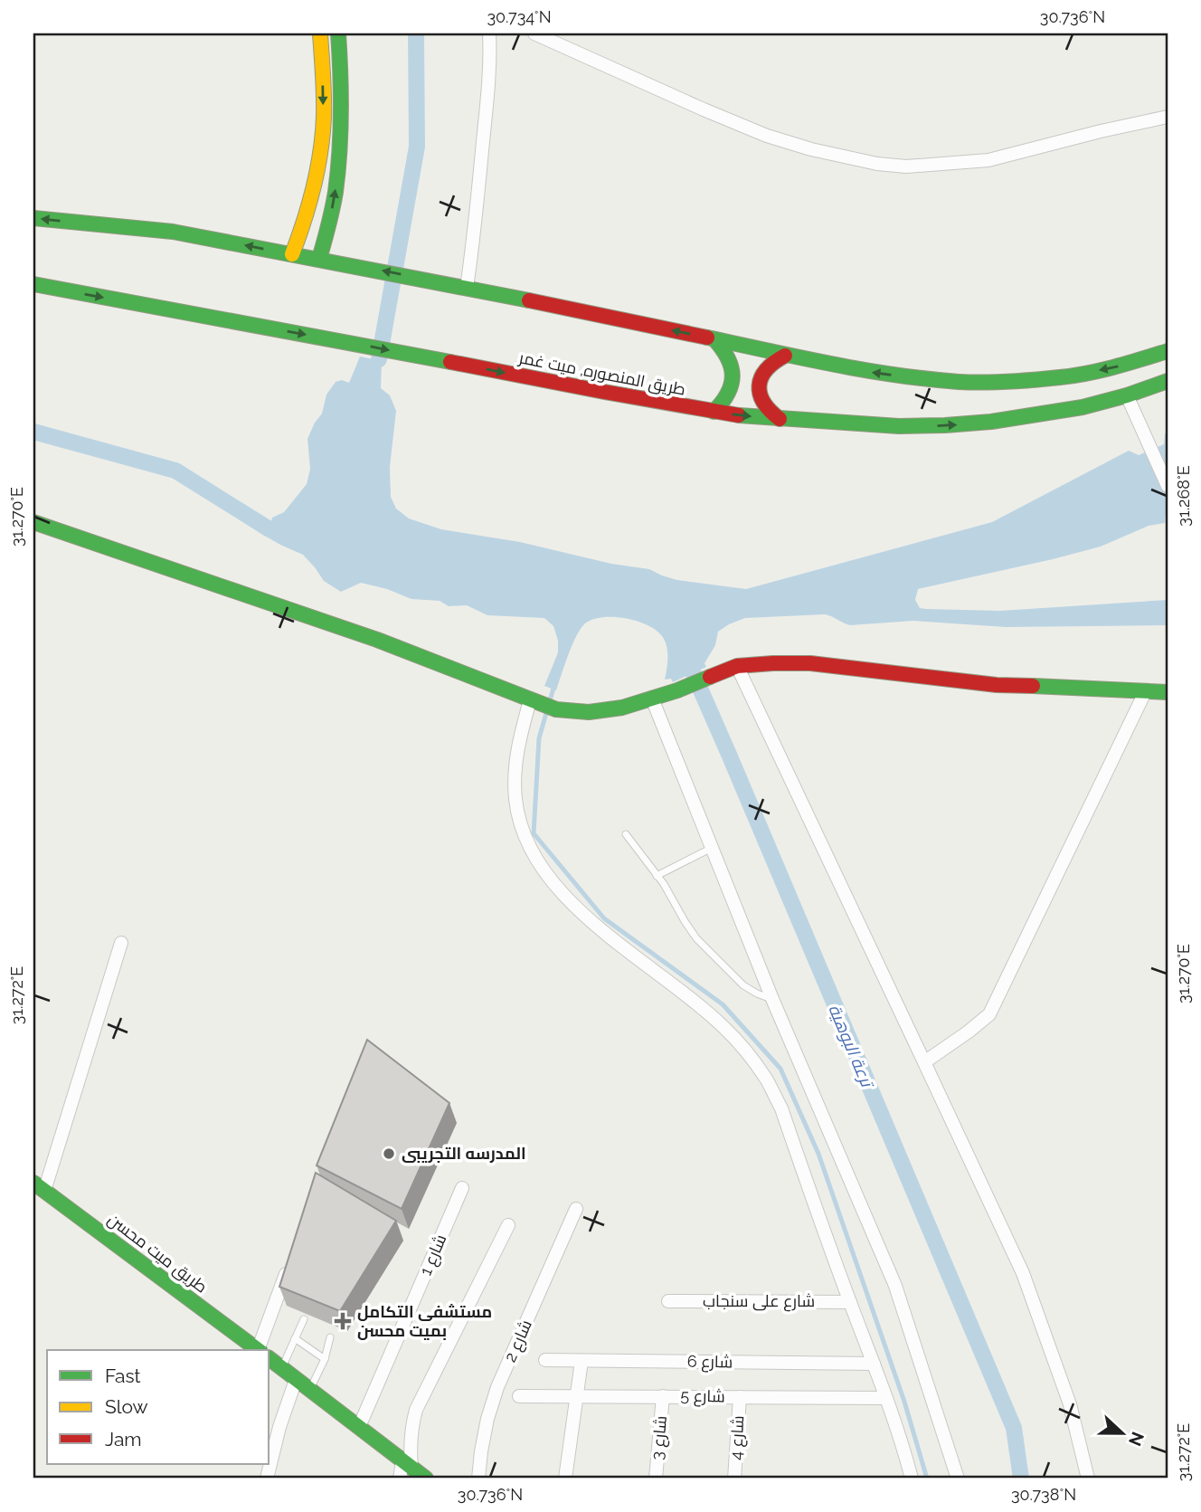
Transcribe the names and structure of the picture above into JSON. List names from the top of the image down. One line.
{"streets":{"main road":["طريق المنصوره, ميت غمر","طريق ميت محسن"],"street":["شارع 1","شارع على سنجاب","شارع 2","شارع 6","شارع 5","شارع 3","شارع 4"]},"crossings":[["طريق ميت محسن","شارع 1"],["شارع 5","شارع 3"],["شارع 5","شارع 4"]],"water":["ترعة البوهية"],"places":{"other":["المدرسه التجريبى"],"health":["مستشفى التكامل بميت محسن"]},"legend":["Fast","Slow","Jam"],"north":"right","coordinates":["30.734°N","30.736°N","31.268°E","31.270°E","31.272°E","30.738°N"]}
